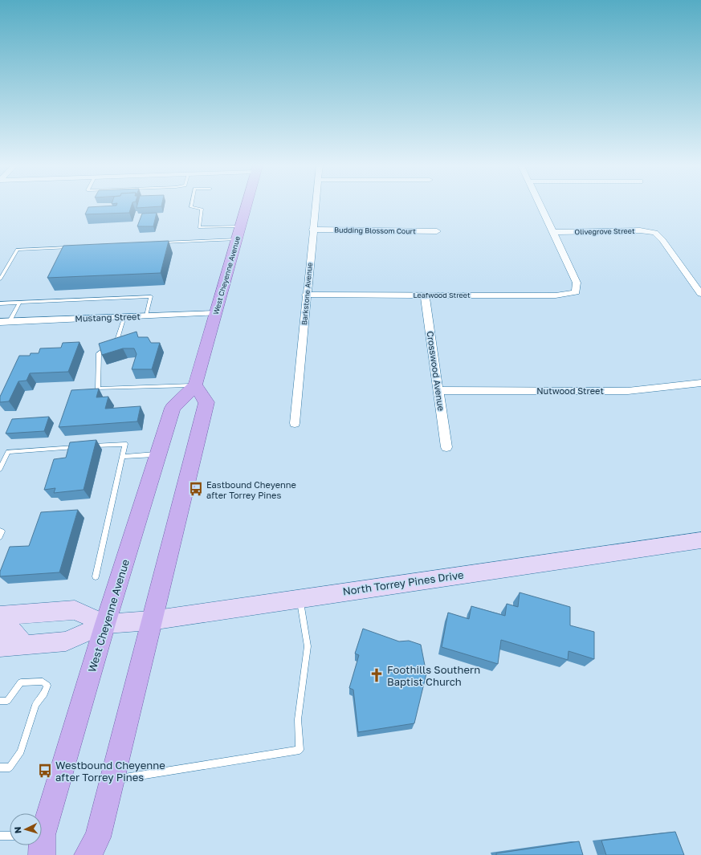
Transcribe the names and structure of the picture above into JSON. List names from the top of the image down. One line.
{"streets":{"main road":["West Cheyenne Avenue","North Torrey Pines Drive"],"street":["Budding Blossom Court","Olivegrove Street","Barkstone Avenue","Leafwood Street","Mustang Street","Crosswood Avenue","Nutwood Street"]},"crossings":[["Budding Blossom Court","Barkstone Avenue"],["Olivegrove Street","Leafwood Street"],["West Cheyenne Avenue","Mustang Street"],["West Cheyenne Avenue","North Torrey Pines Drive"],["Barkstone Avenue","Leafwood Street"],["Leafwood Street","Crosswood Avenue"],["Crosswood Avenue","Nutwood Street"]],"places":{"bus stop":["Eastbound Cheyenne after Torrey Pines","Westbound Cheyenne after Torrey Pines"],"church":["Foothills Southern Baptist Church"]},"north":"left"}
